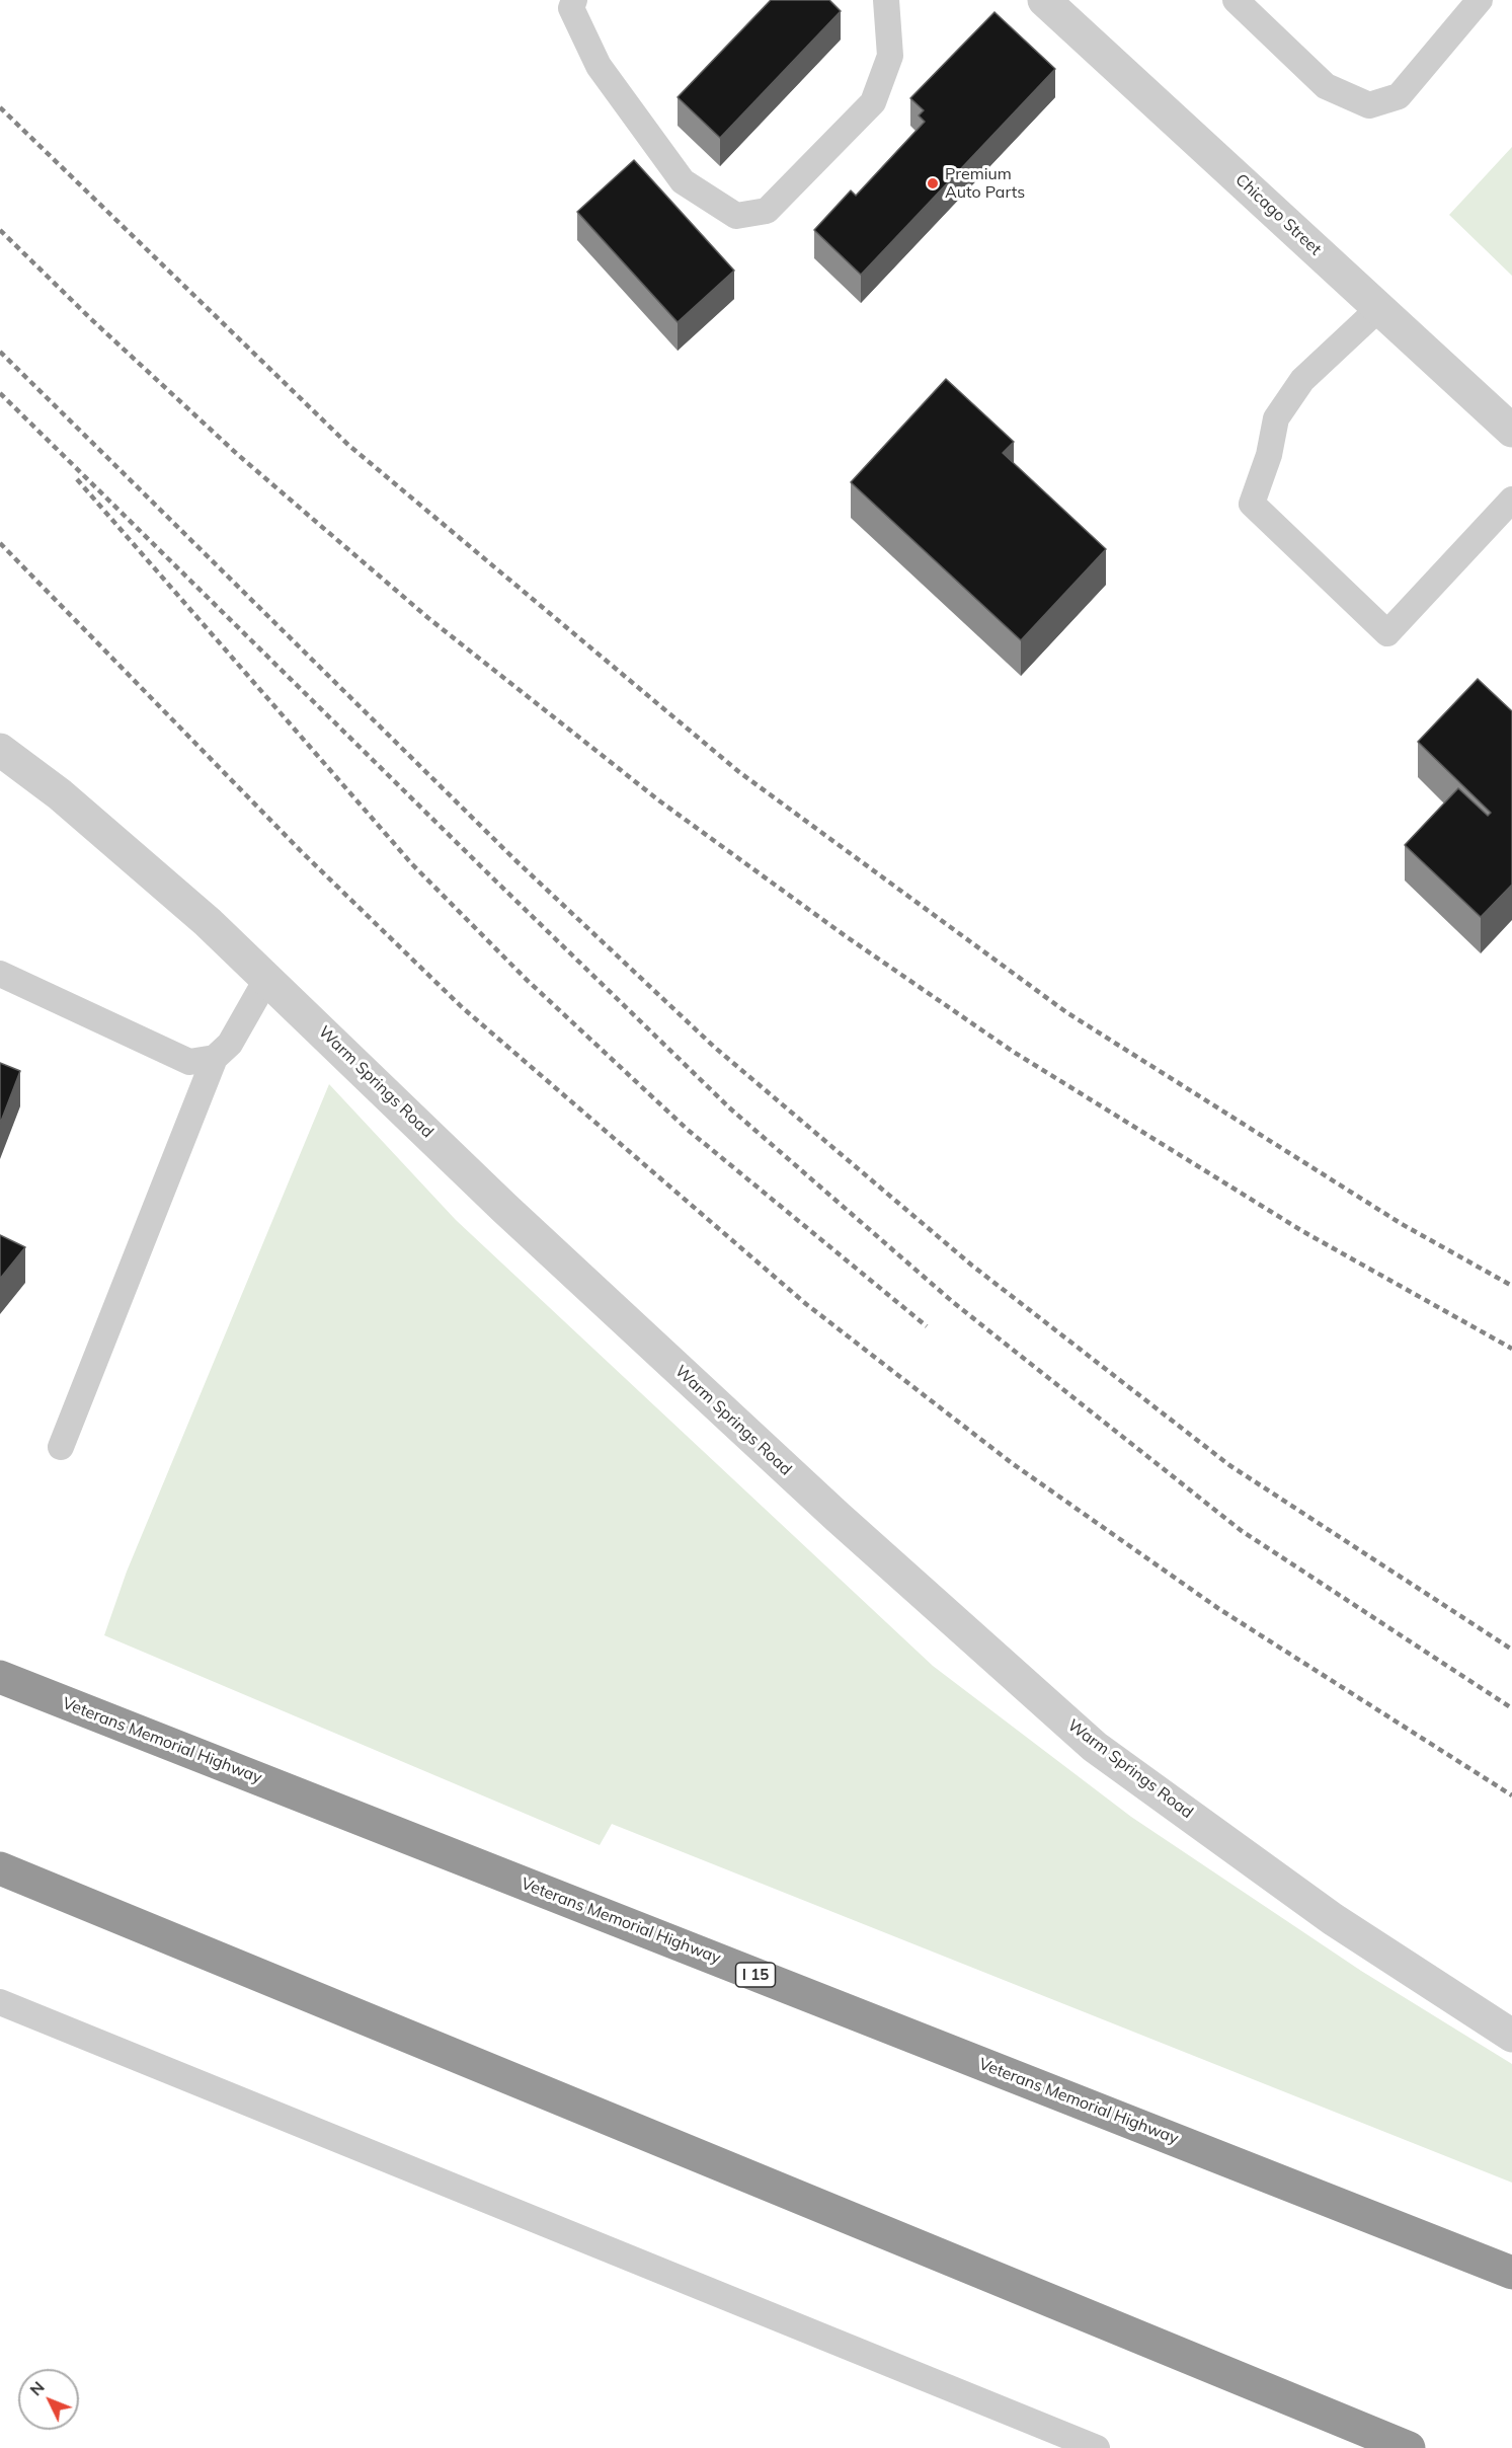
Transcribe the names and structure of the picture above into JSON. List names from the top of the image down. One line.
{"streets":{"highway":["Veterans Memorial Highway","I 15"],"street":["Chicago Street","Warm Springs Road"]},"places":["Premium Auto Parts"],"north":"top left"}
